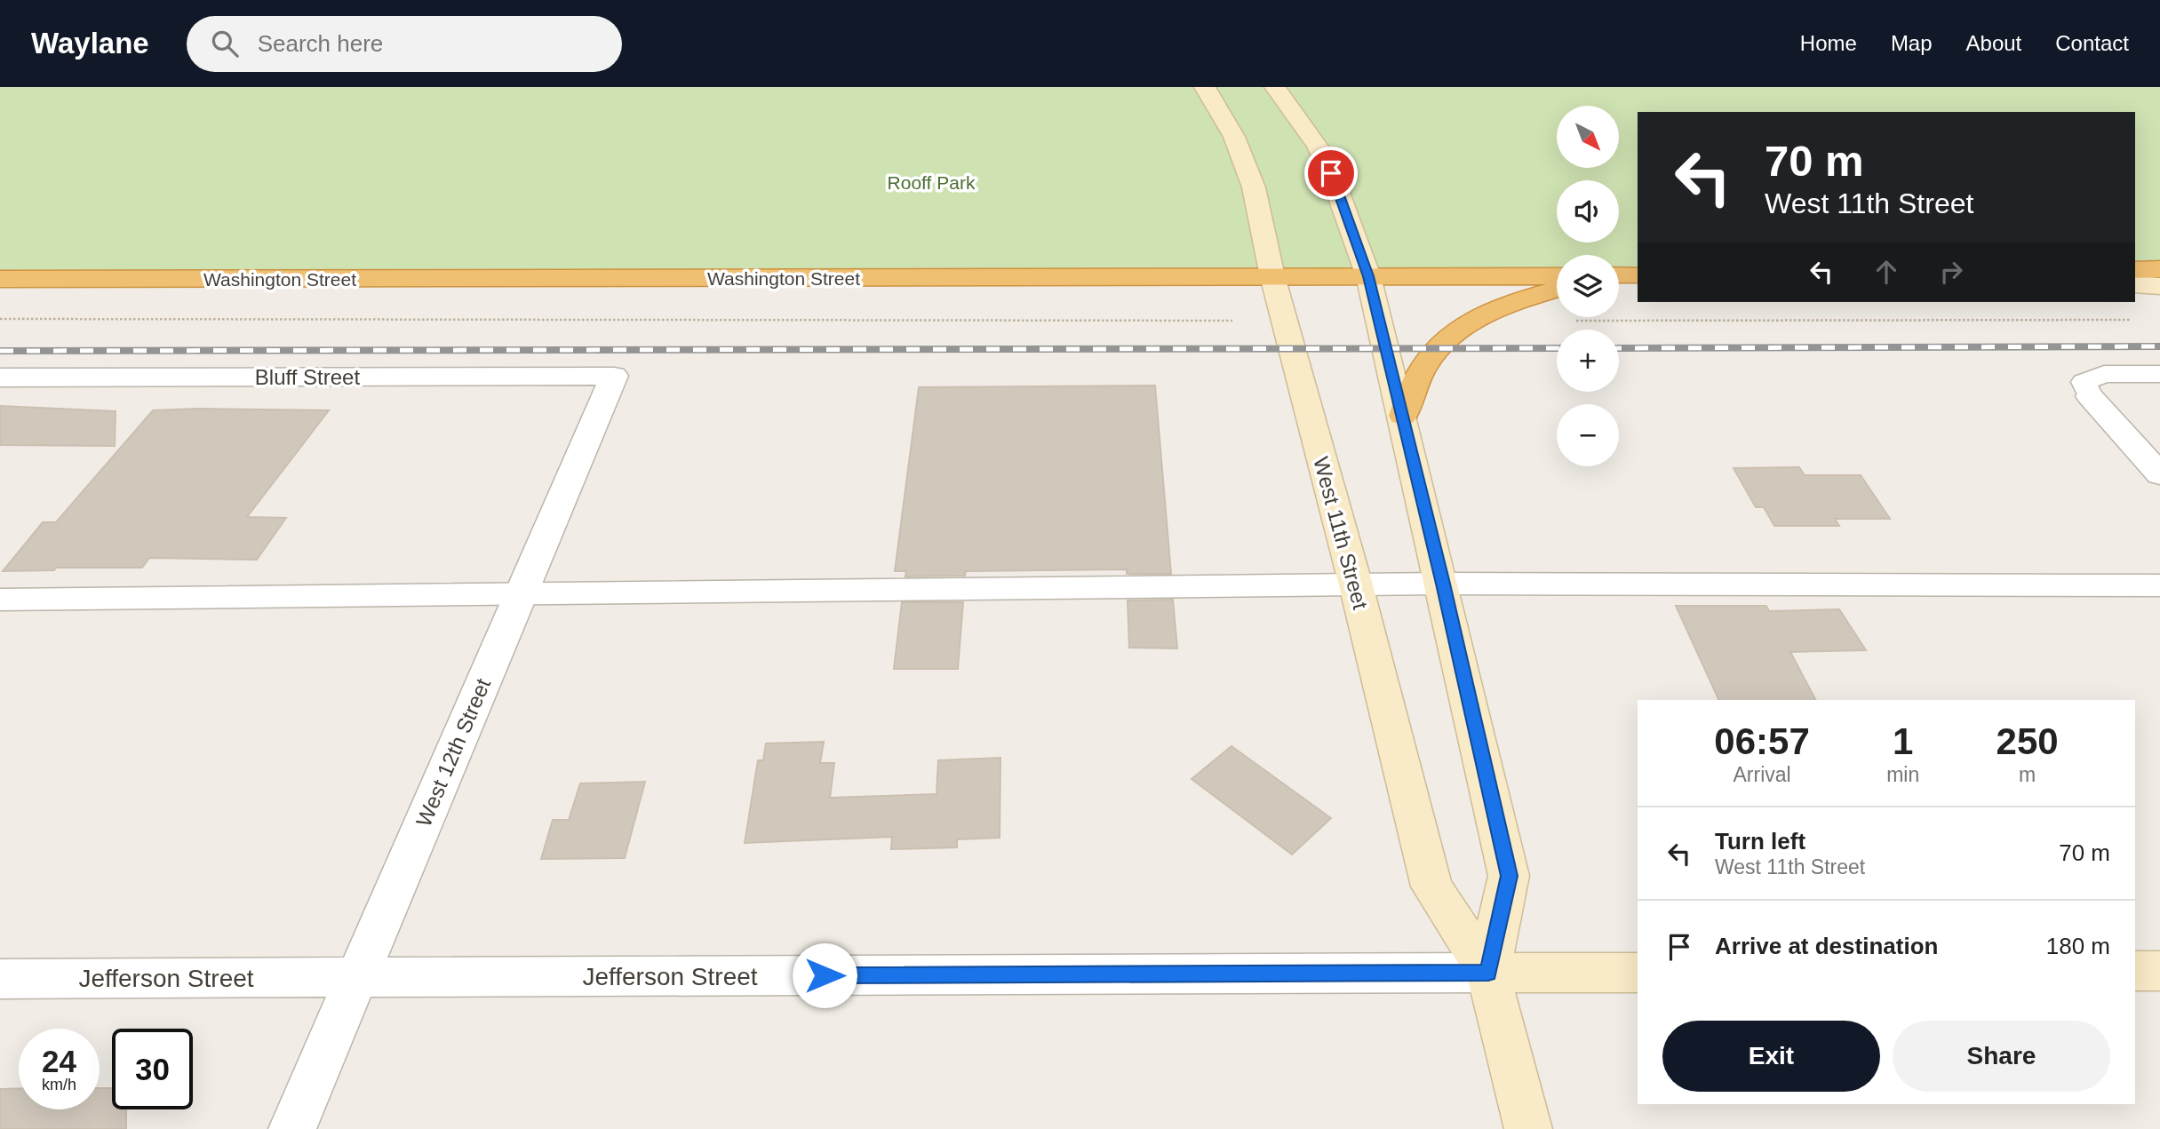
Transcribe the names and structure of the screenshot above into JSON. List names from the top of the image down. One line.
{"streets":{"highway":["Washington Street"],"main road":["West 11th Street","Jefferson Street"],"street":["Bluff Street","West 12th Street"]},"crossings":[["Washington Street","West 11th Street"],["Bluff Street","West 12th Street"],["West 11th Street","Jefferson Street"],["West 12th Street","Jefferson Street"]],"parks":["Rooff Park"],"north":"bottom right","page":{"header":"Waylane","search":"Search here","nav":["Home","Map","About","Contact"],"map_buttons":["+","−"],"turn":["70 m","West 11th Street"],"eta":["06:57","Arrival","1","min","250","m"],"list":[{"name":"Turn left","note":"West 11th Street","value":"70 m"},{"name":"Arrive at destination","value":"180 m"}],"buttons":["Exit","Share"],"speed":"24 km/h","limit":"30"}}
